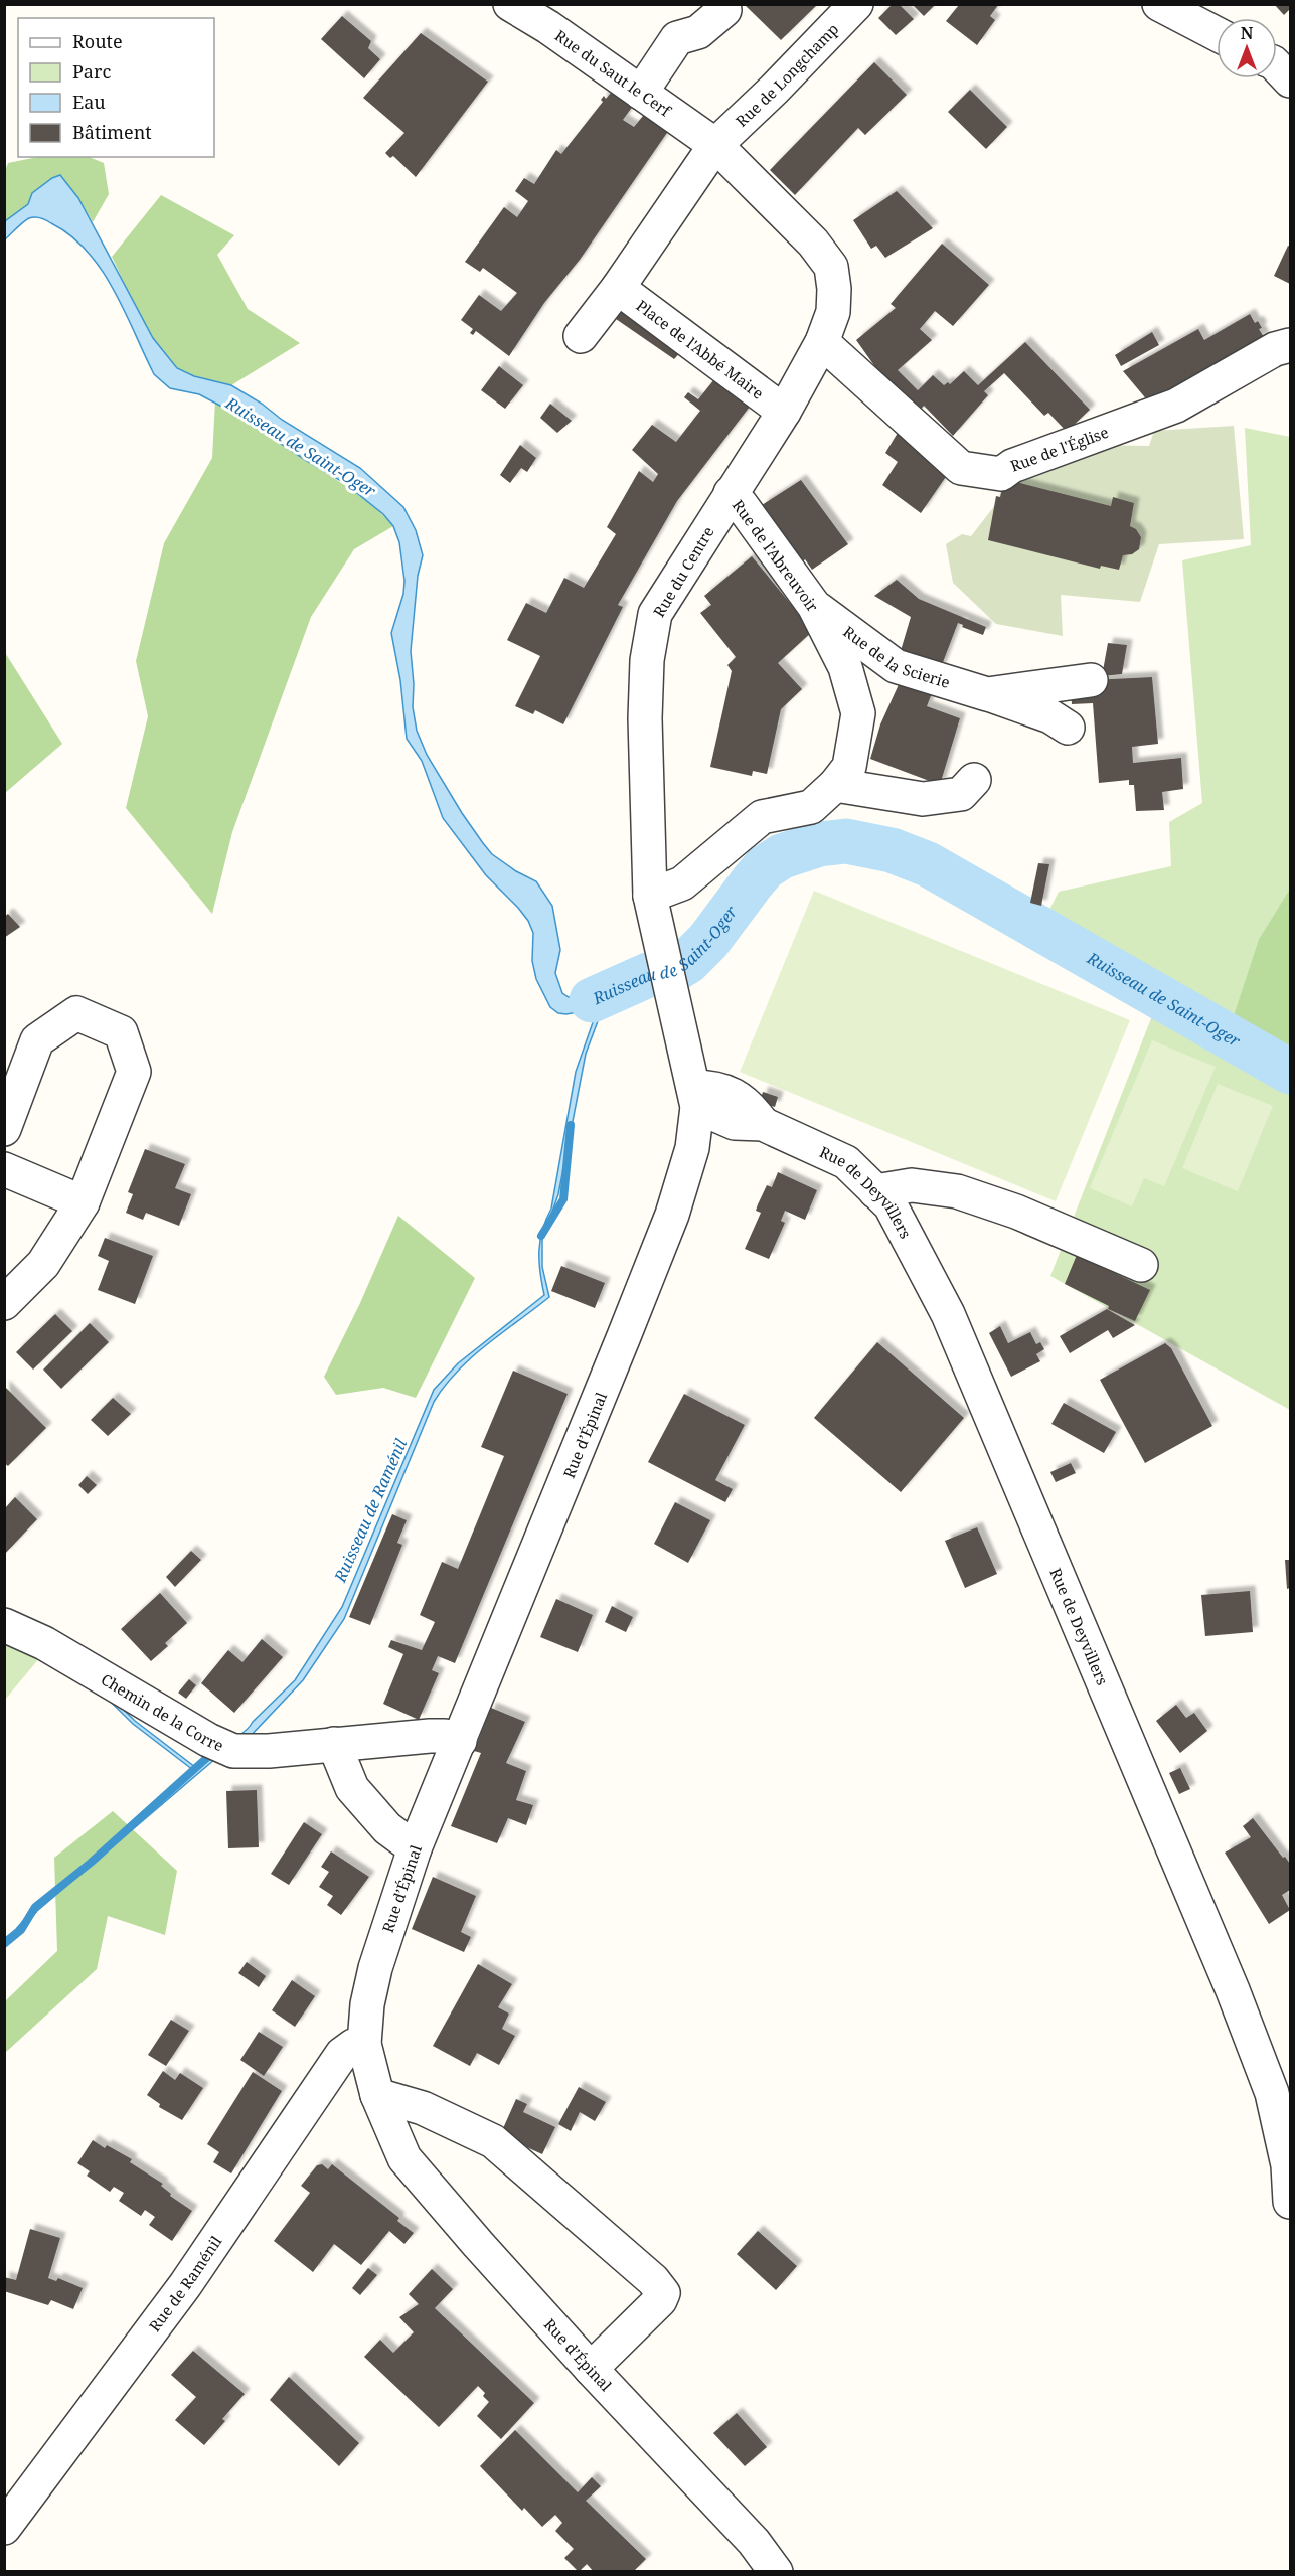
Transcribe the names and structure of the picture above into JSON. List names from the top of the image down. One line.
{"streets":{"street":["Rue du Saut le Cerf","Rue de Longchamp","Place de l'Abbé Maire","Rue de l'Église","Rue de l’Abreuvoir","Rue du Centre","Rue de la Scierie","Rue de Deyvillers","Rue d’Épinal","Chemin de la Corre","Rue de Raménil"]},"crossings":[["Rue du Saut le Cerf","Rue de Longchamp"],["Rue du Saut le Cerf","Rue du Centre"],["Rue de Longchamp","Rue du Centre"],["Place de l'Abbé Maire","Rue du Centre"],["Rue de l'Église","Rue du Centre"],["Rue de l’Abreuvoir","Rue du Centre"],["Rue de l’Abreuvoir","Rue de la Scierie"],["Rue du Centre","Rue de Deyvillers"],["Rue du Centre","Rue d’Épinal"],["Rue de Deyvillers","Rue d’Épinal"],["Rue d’Épinal","Chemin de la Corre"],["Rue d’Épinal","Rue de Raménil"]],"water":["Ruisseau de Saint-Oger","Ruisseau de Raménil"],"legend":["Route","Parc","Eau","Bâtiment"],"north":"top"}
